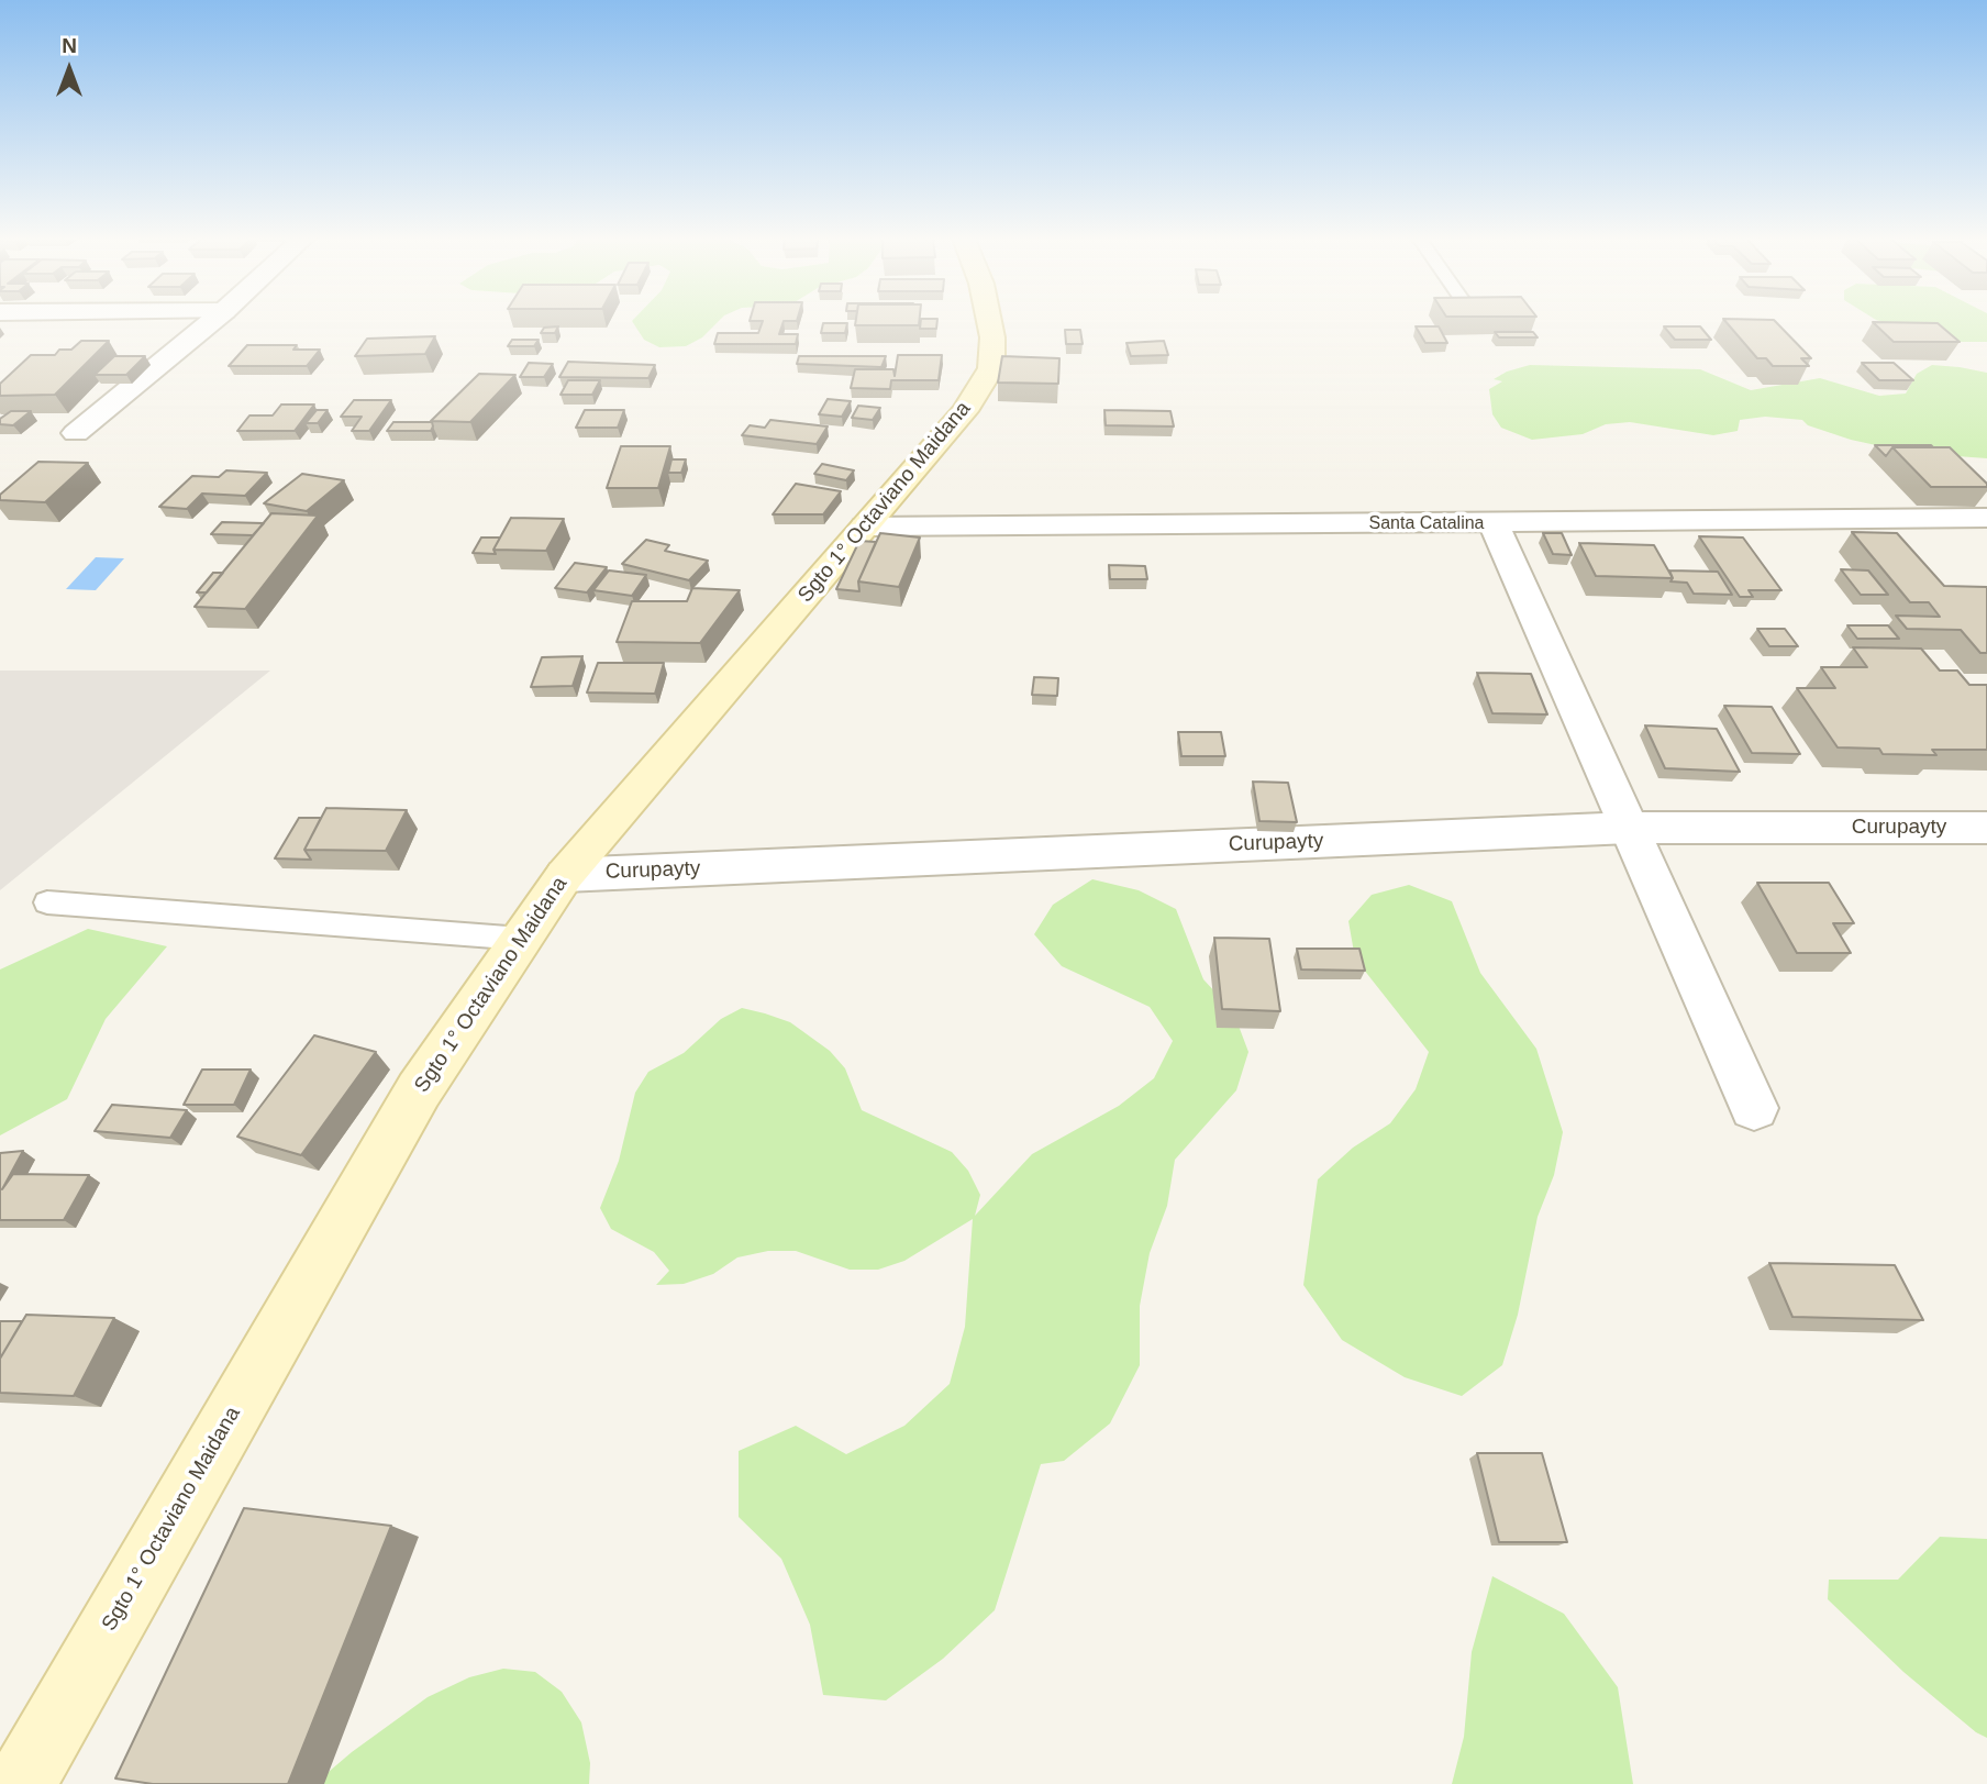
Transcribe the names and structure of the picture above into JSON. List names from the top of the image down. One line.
{"streets":{"main road":["Sgto 1° Octaviano Maidana"],"street":["Santa Catalina","Curupayty"]},"crossings":[["Sgto 1° Octaviano Maidana","Santa Catalina"],["Sgto 1° Octaviano Maidana","Curupayty"]],"north":"top"}
